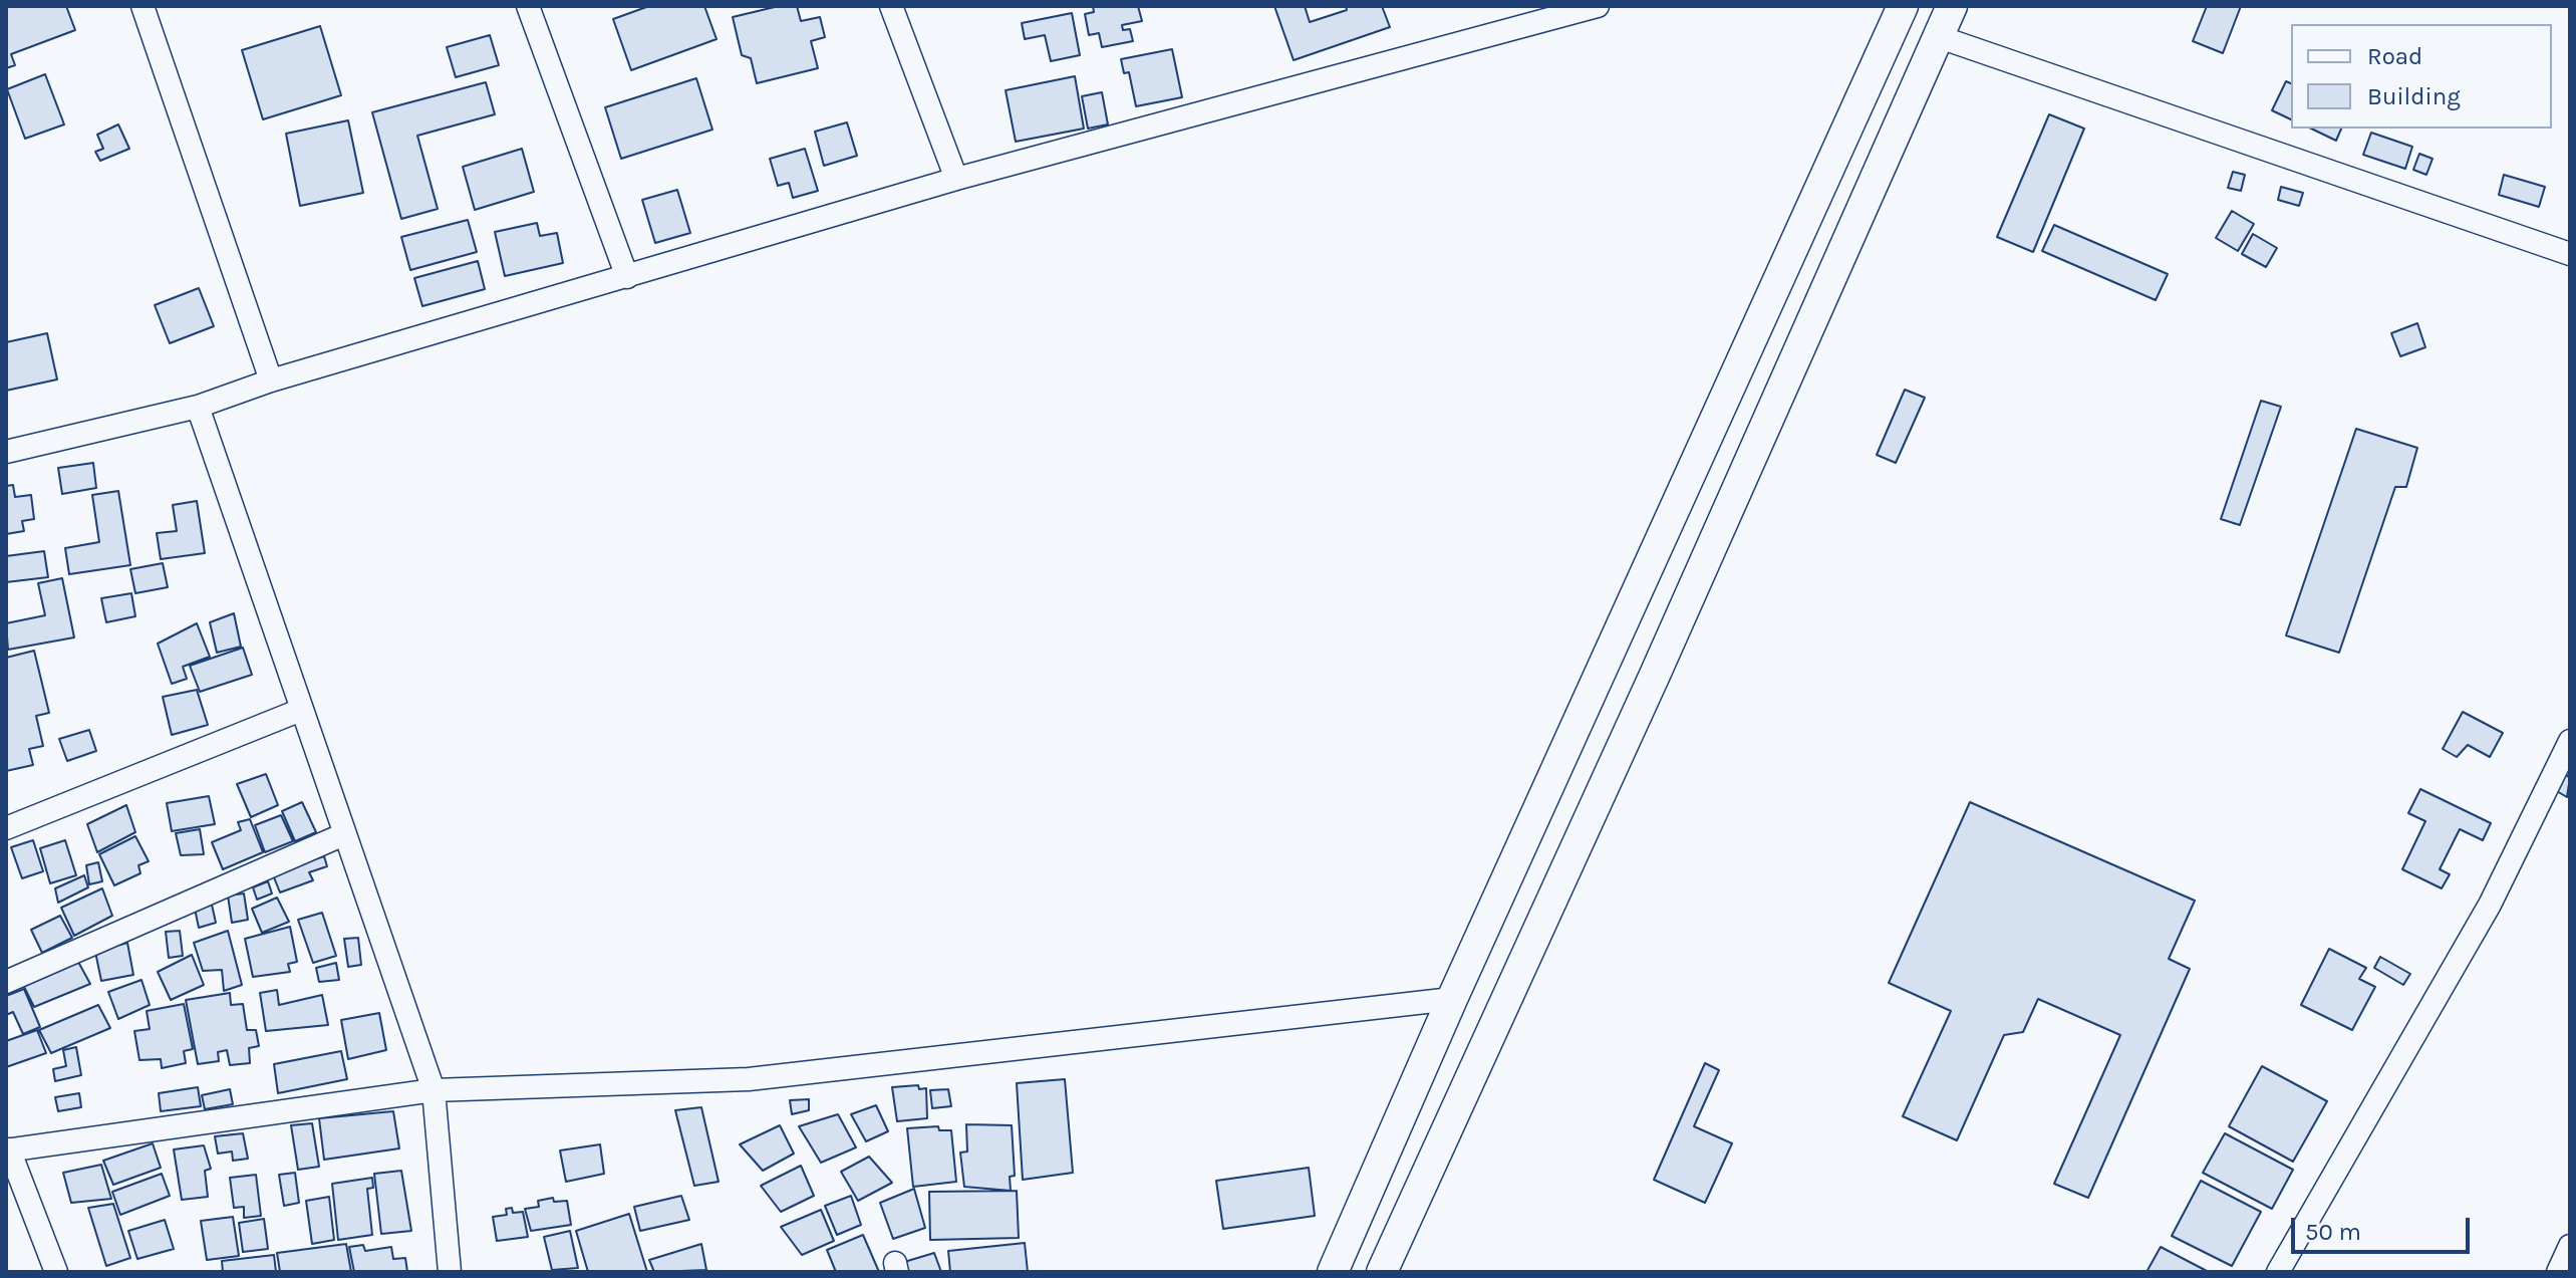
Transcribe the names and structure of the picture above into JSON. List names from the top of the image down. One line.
{"legend":["Road","Building"],"scale_bar":"50 m"}
